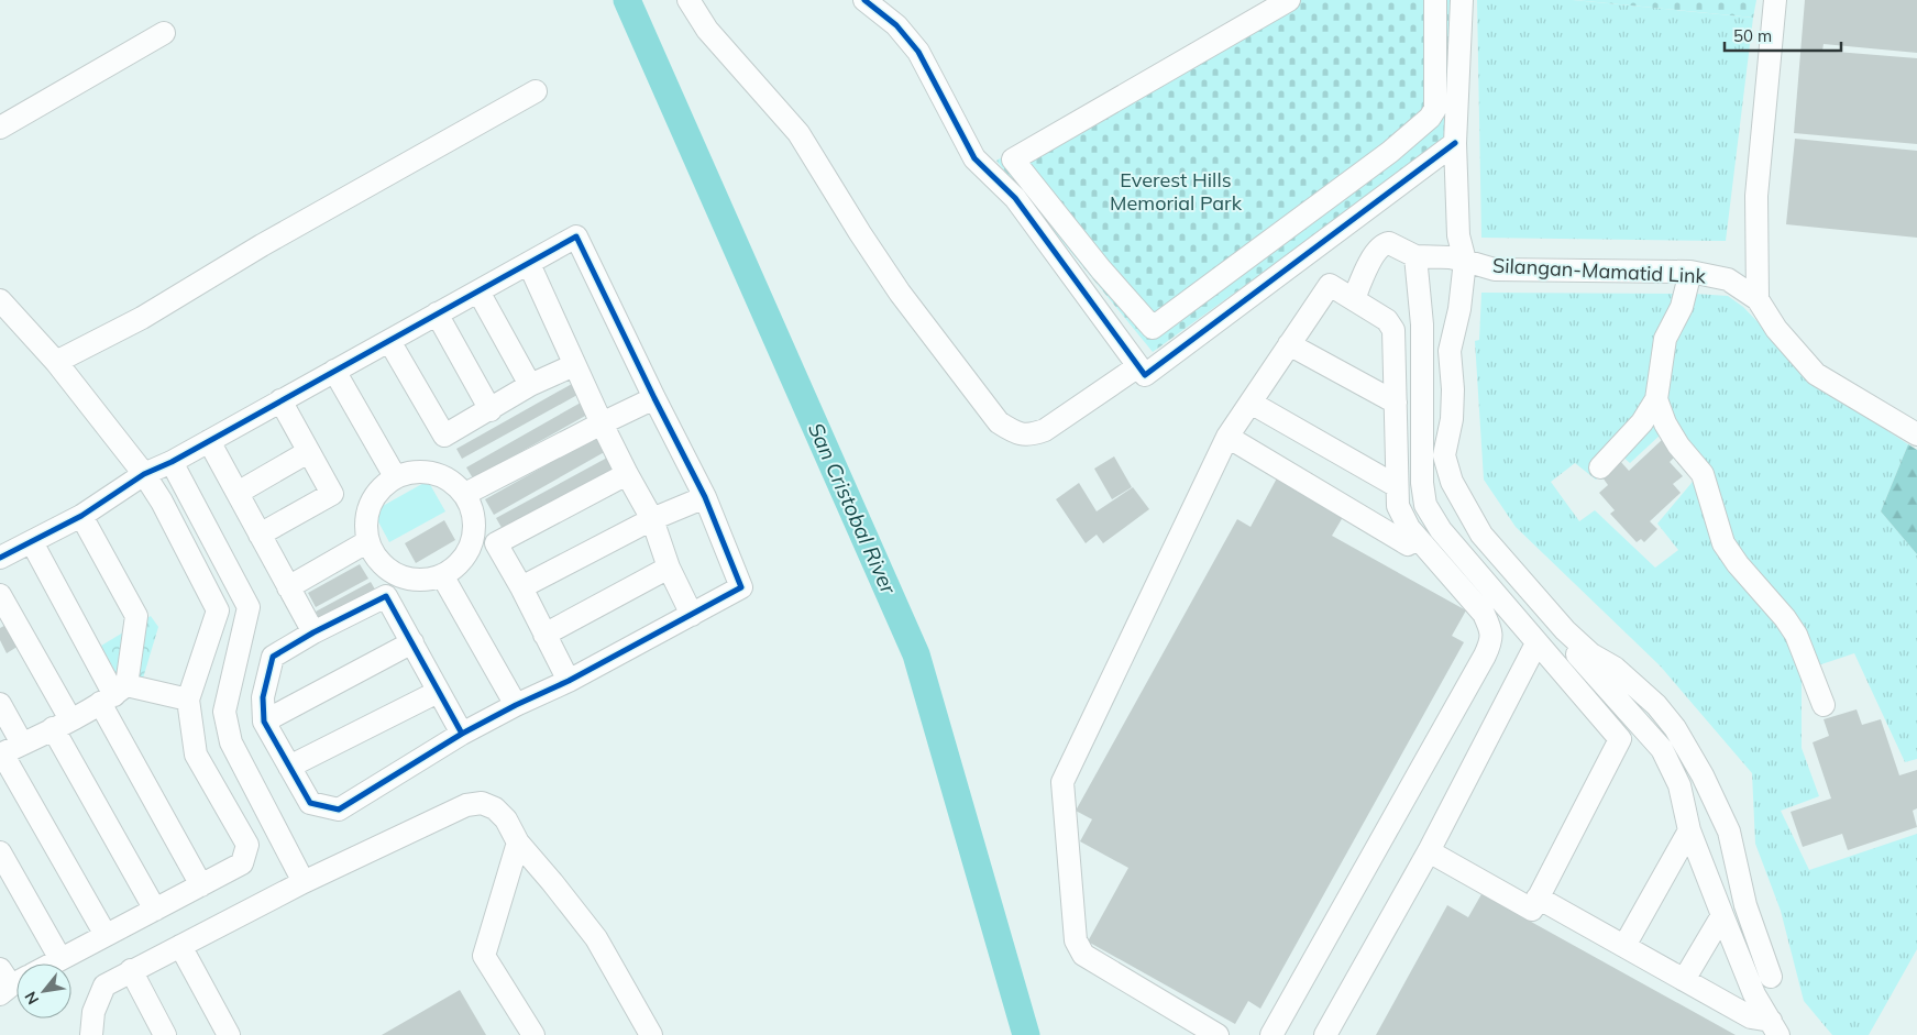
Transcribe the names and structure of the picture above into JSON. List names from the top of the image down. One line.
{"streets":{"street":["Silangan-Mamatid Link"]},"water":["San Cristobal River"],"parks":["Everest Hills Memorial Park"],"scale_bar":"50 m","north":"bottom left"}
